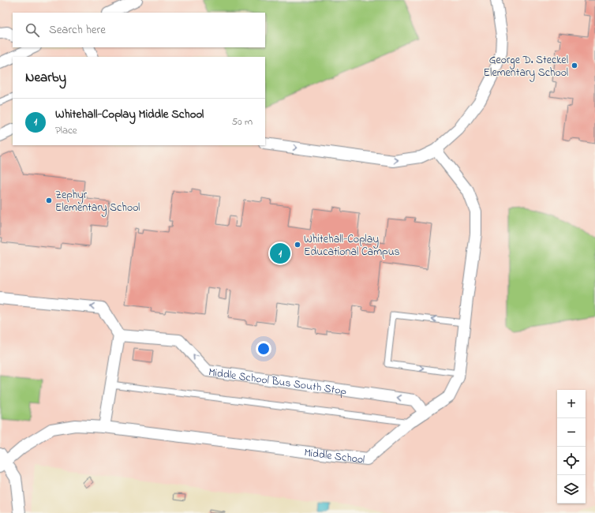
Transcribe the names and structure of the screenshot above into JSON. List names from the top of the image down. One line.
{"streets":{"street":["Middle School Bus South Stop","Middle School"]},"crossings":[["Middle School Bus South Stop","Middle School"]],"one_way":["Middle School Bus South Stop"],"places":["George D. Steckel Elementary School","Zephyr Elementary School","Whitehall-Coplay Educational Campus"],"page":{"search":"Search here","heading":"Nearby","list":[{"mark":"1","name":"Whitehall-Coplay Middle School","note":"Place","value":"50 m"}],"pins":"1","map_buttons":["+","−"]}}
